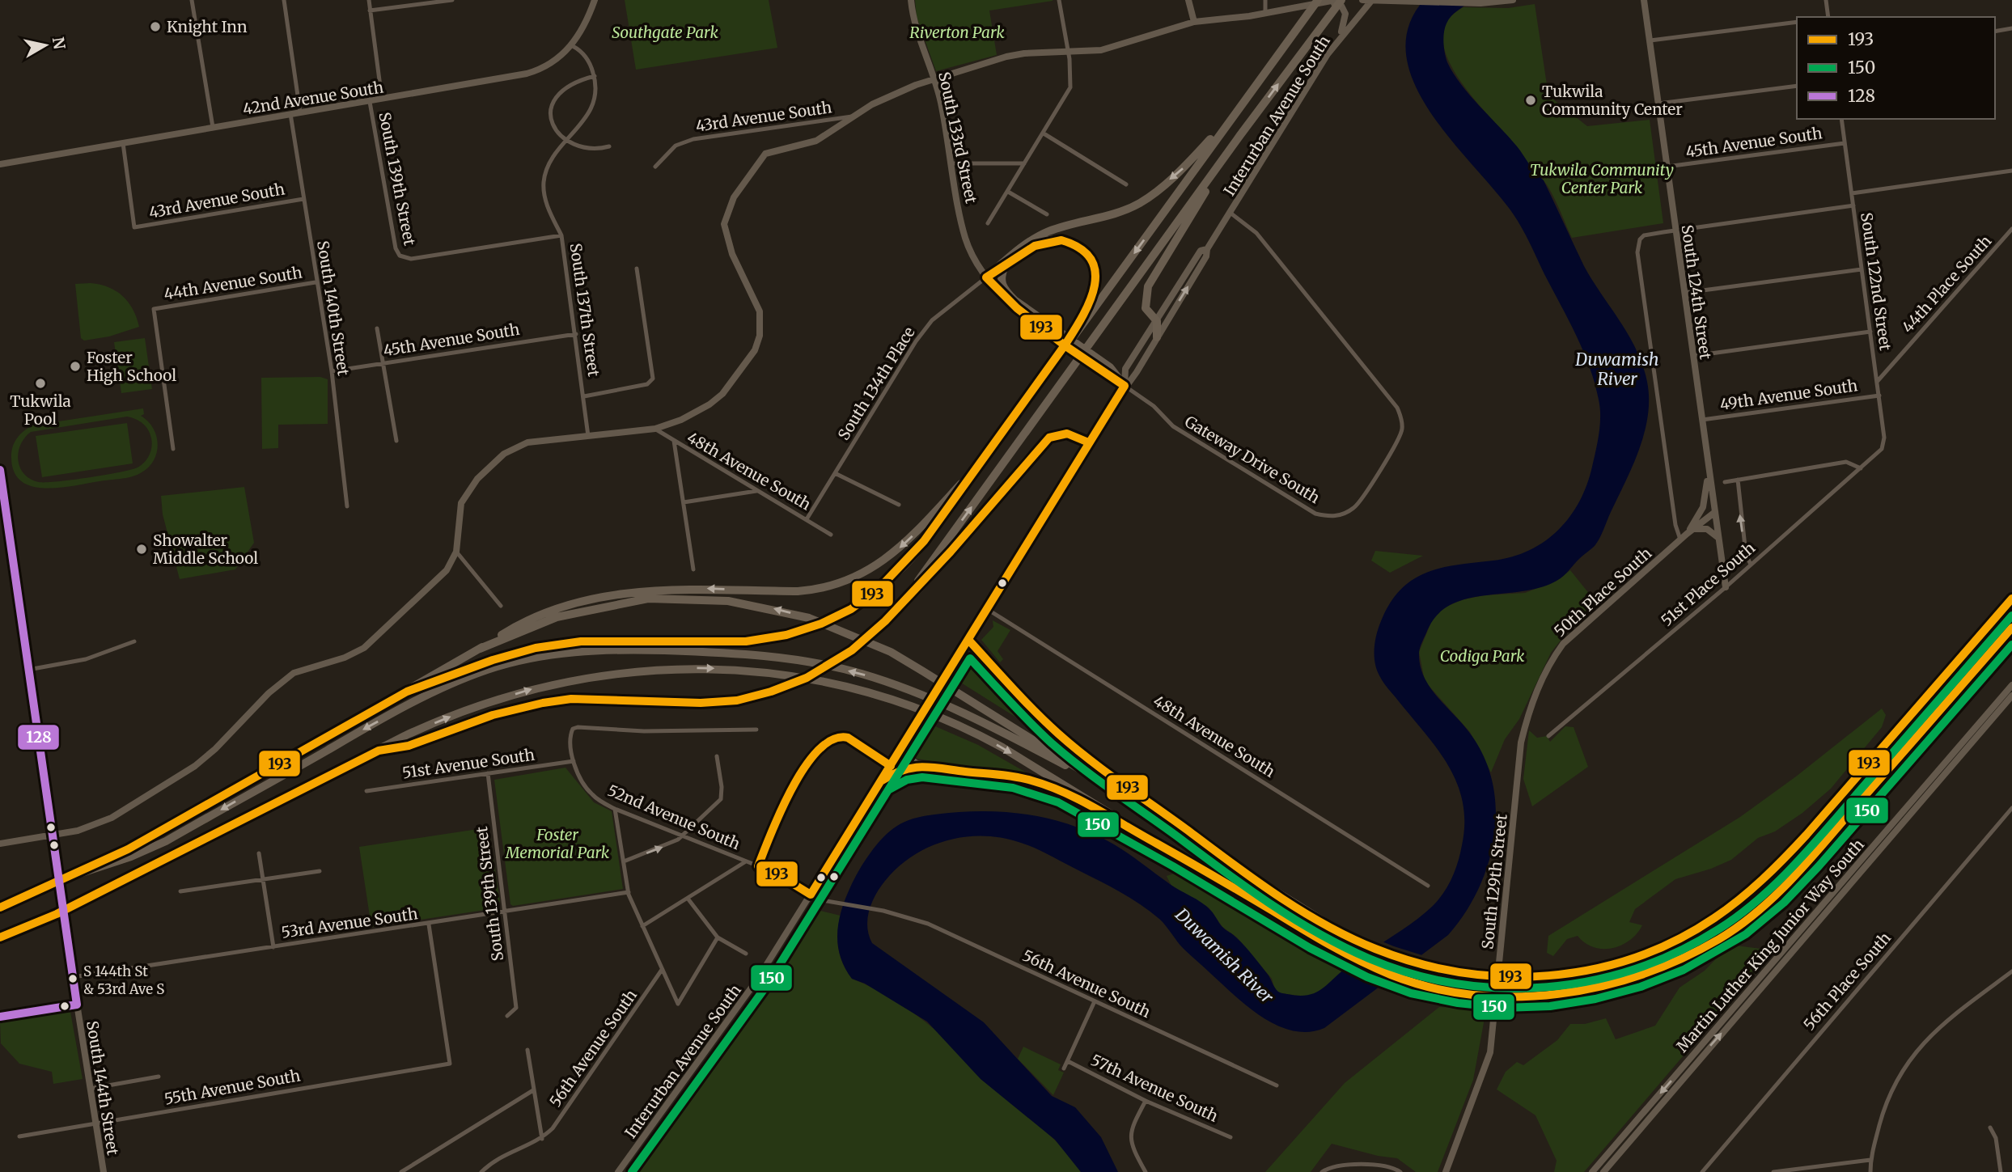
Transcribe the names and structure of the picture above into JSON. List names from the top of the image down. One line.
{"streets":{"street":["42nd Avenue South","Interurban Avenue South","43rd Avenue South","South 133rd Street","45th Avenue South","South 139th Street","South 122nd Street","44th Avenue South","44th Place South","South 124th Street","South 140th Street","South 137th Street","South 134th Place","49th Avenue South","Gateway Drive South","48th Avenue South","51st Place South","50th Place South","51st Avenue South","52nd Avenue South","South 129th Street","53rd Avenue South","Martin Luther King Junior Way South","56th Place South","56th Avenue South","55th Avenue South","South 144th Street","57th Avenue South"]},"crossings":[["42nd Avenue South","43rd Avenue South"],["42nd Avenue South","South 139th Street"],["42nd Avenue South","South 140th Street"],["Interurban Avenue South","Gateway Drive South"],["Interurban Avenue South","48th Avenue South"],["Interurban Avenue South","52nd Avenue South"],["43rd Avenue South","South 140th Street"],["South 133rd Street","South 134th Place"],["South 133rd Street","Gateway Drive South"],["45th Avenue South","South 122nd Street"],["45th Avenue South","South 124th Street"],["45th Avenue South","South 140th Street"],["45th Avenue South","South 137th Street"],["South 139th Street","South 137th Street"],["South 139th Street","51st Avenue South"],["South 139th Street","53rd Avenue South"],["South 122nd Street","44th Place South"],["South 122nd Street","49th Avenue South"],["South 122nd Street","51st Place South"],["44th Avenue South","South 140th Street"],["South 124th Street","49th Avenue South"],["South 124th Street","51st Place South"],["South 124th Street","50th Place South"],["South 134th Place","Gateway Drive South"],["South 134th Place","48th Avenue South"],["50th Place South","South 129th Street"],["51st Avenue South","52nd Avenue South"],["52nd Avenue South","56th Avenue South"],["53rd Avenue South","55th Avenue South"],["53rd Avenue South","South 144th Street"],["55th Avenue South","South 144th Street"]],"water":["Duwamish River"],"parks":["Southgate Park","Riverton Park","Tukwila Community Center Park","Codiga Park","Foster Memorial Park"],"places":["Knight Inn","Tukwila Community Center","Foster High School","Tukwila Pool","Showalter Middle School","S 144th St & 53rd Ave S"],"lines":["transit line 193","transit line 128","transit line 150"],"legend":["193","150","128"],"north":"right"}
